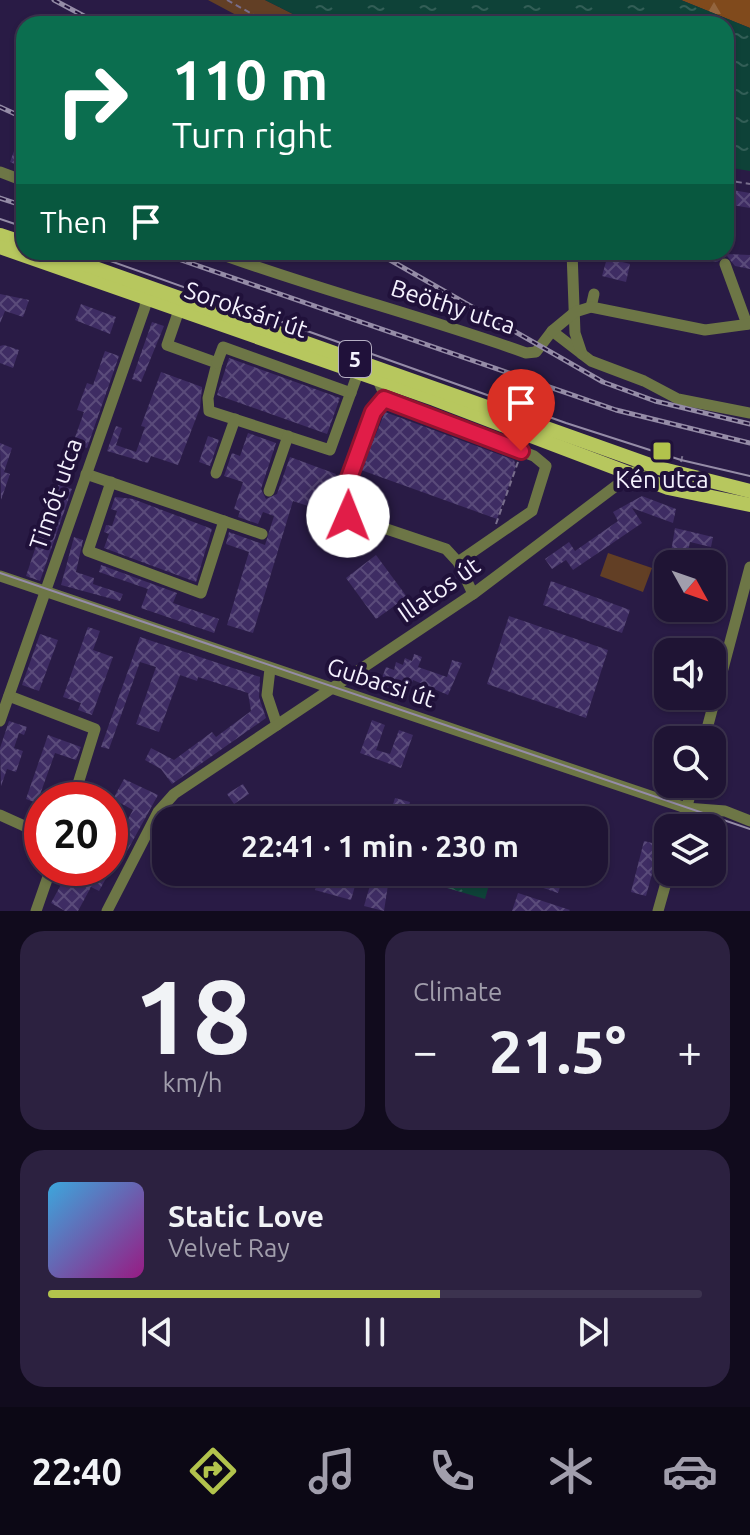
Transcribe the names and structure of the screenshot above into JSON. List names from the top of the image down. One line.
{"streets":{"main road":["Soroksári út","5"],"street":["Beöthy utca","Timót utca","Illatos út","Gubacsi út"]},"crossings":[["Soroksári út","Timót utca"],["Soroksári út","Illatos út"],["Timót utca","Gubacsi út"],["Illatos út","Gubacsi út"]],"places":{"transit":["Kén utca"]},"north":"bottom right","page":{"turn":["110 m","Turn right"],"then":"Then","limit":"20","trip":"22:41 · 1 min · 230 m","tile":[["18","km/h"],"Climate"],"heat":["−","21.5°","+"],"song":["Static Love","Velvet Ray"],"tabs":"22:40"}}
